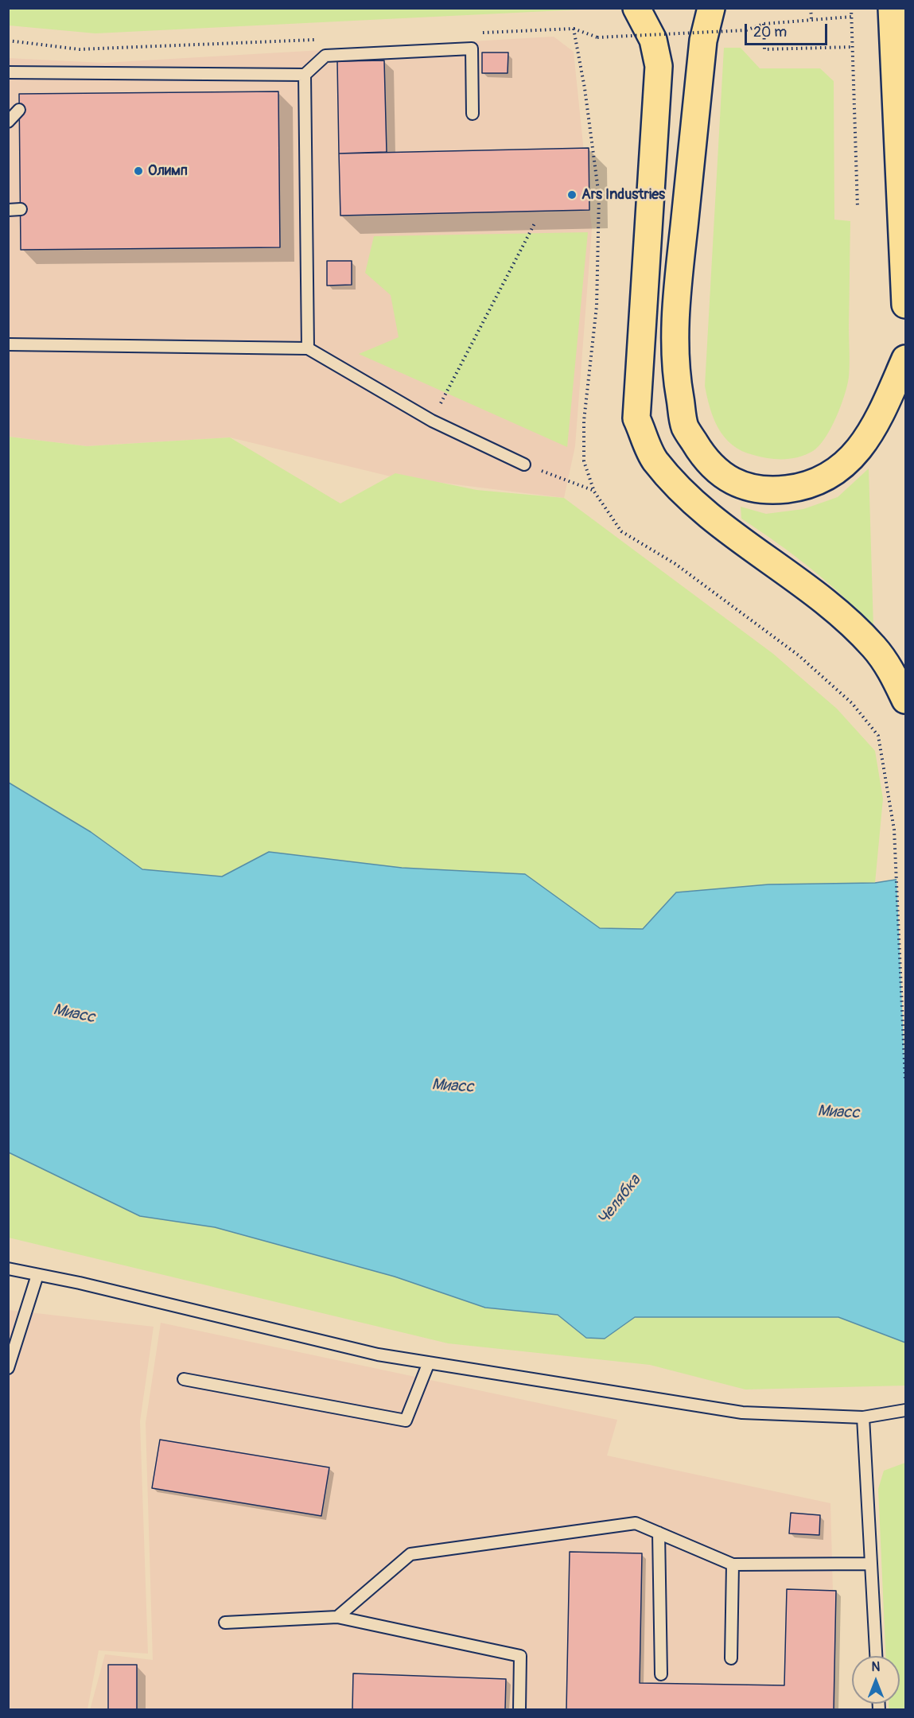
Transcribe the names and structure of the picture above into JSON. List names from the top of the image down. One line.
{"water":["Миасс","Челябка"],"places":["Олимп","Ars Industries"],"scale_bar":"20 m","north":"top"}
